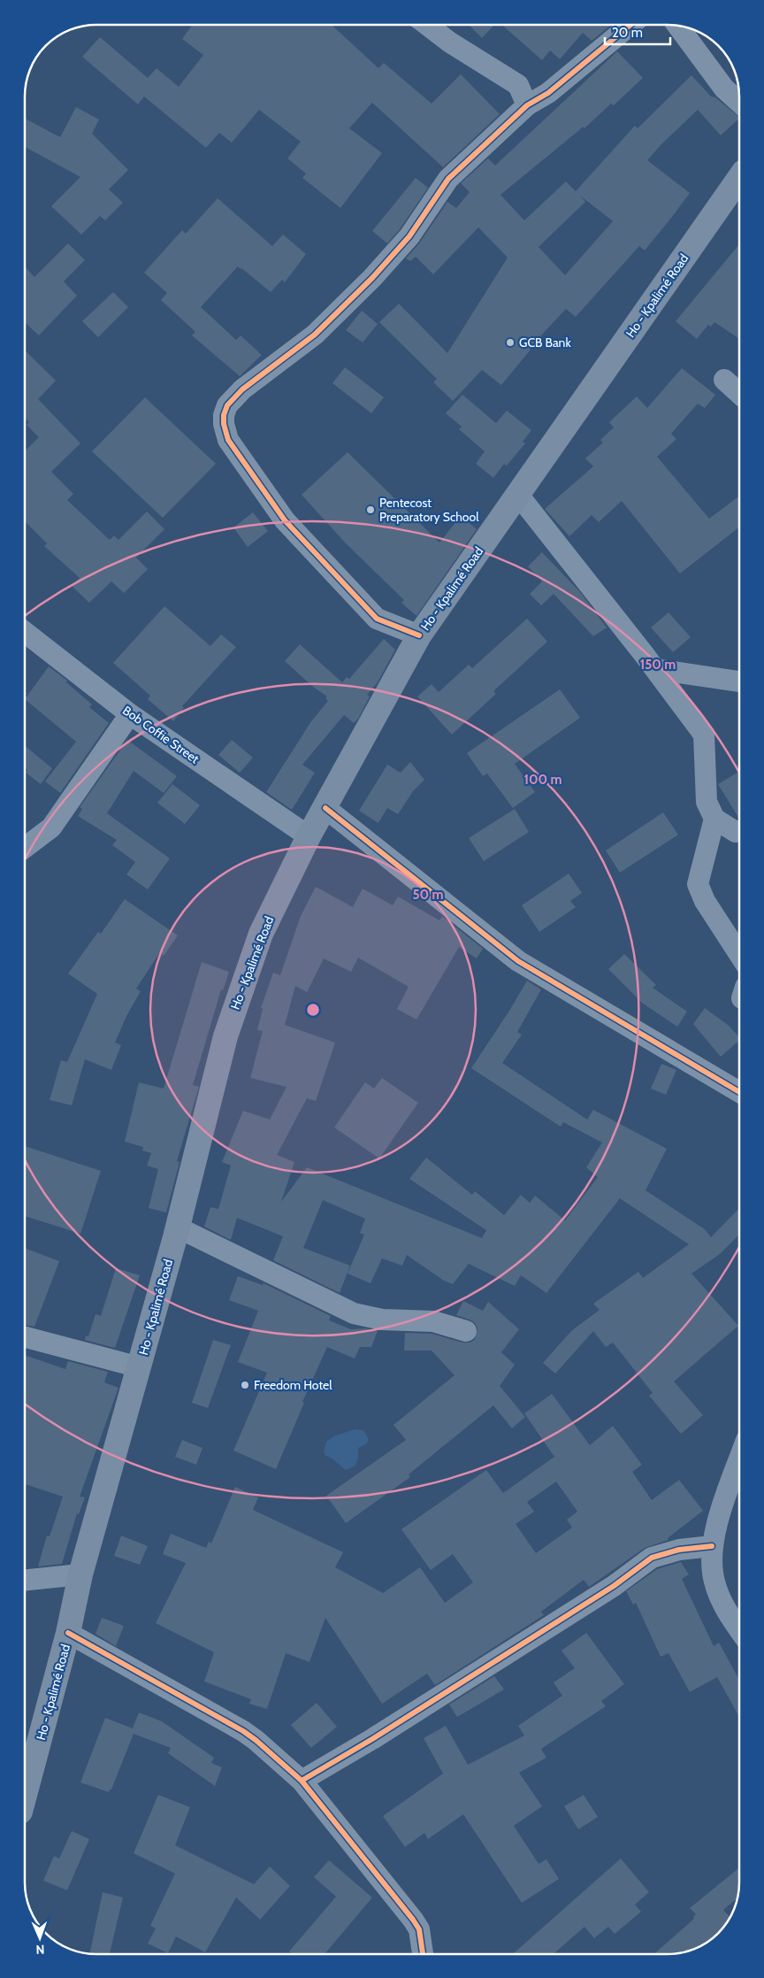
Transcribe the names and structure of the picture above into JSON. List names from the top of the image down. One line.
{"streets":{"main road":["Ho - Kpalimé Road"],"street":["Bob Coffie Street"]},"crossings":[["Ho - Kpalimé Road","Bob Coffie Street"]],"places":["GCB Bank","Pentecost Preparatory School","Freedom Hotel"],"scale_bar":"20 m","north":"bottom","rings":["150 m","100 m","50 m"]}
